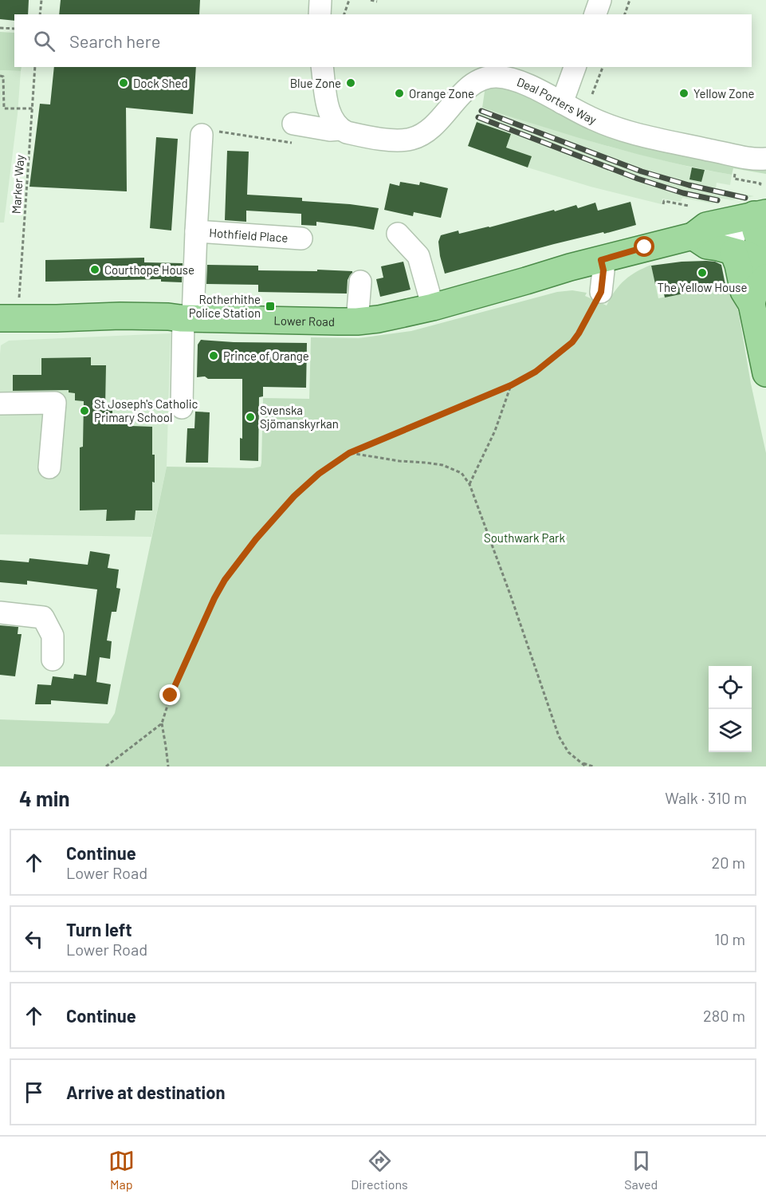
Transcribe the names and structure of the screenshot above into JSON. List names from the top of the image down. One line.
{"streets":{"main road":["Lower Road"],"street":["Deal Porters Way","Hothfield Place"],"path":["Marker Way"]},"crossings":[["Marker Way","Lower Road"],["Hothfield Place","Lower Road"]],"parks":["Southwark Park"],"places":{"other":["Dock Shed","Blue Zone","Orange Zone","Yellow Zone","Courthope House","The Yellow House","Prince of Orange","St Joseph's Catholic Primary School","Svenska Sjömanskyrkan"],"transit":["Rotherhithe Police Station"]},"page":{"search":"Search here","heading":["4 min","Walk · 310 m"],"list":[["Continue","Lower Road","20 m"],["Turn left","Lower Road","10 m"],["Continue","280 m"],"Arrive at destination"],"nav":["Map","Directions","Saved"]}}
